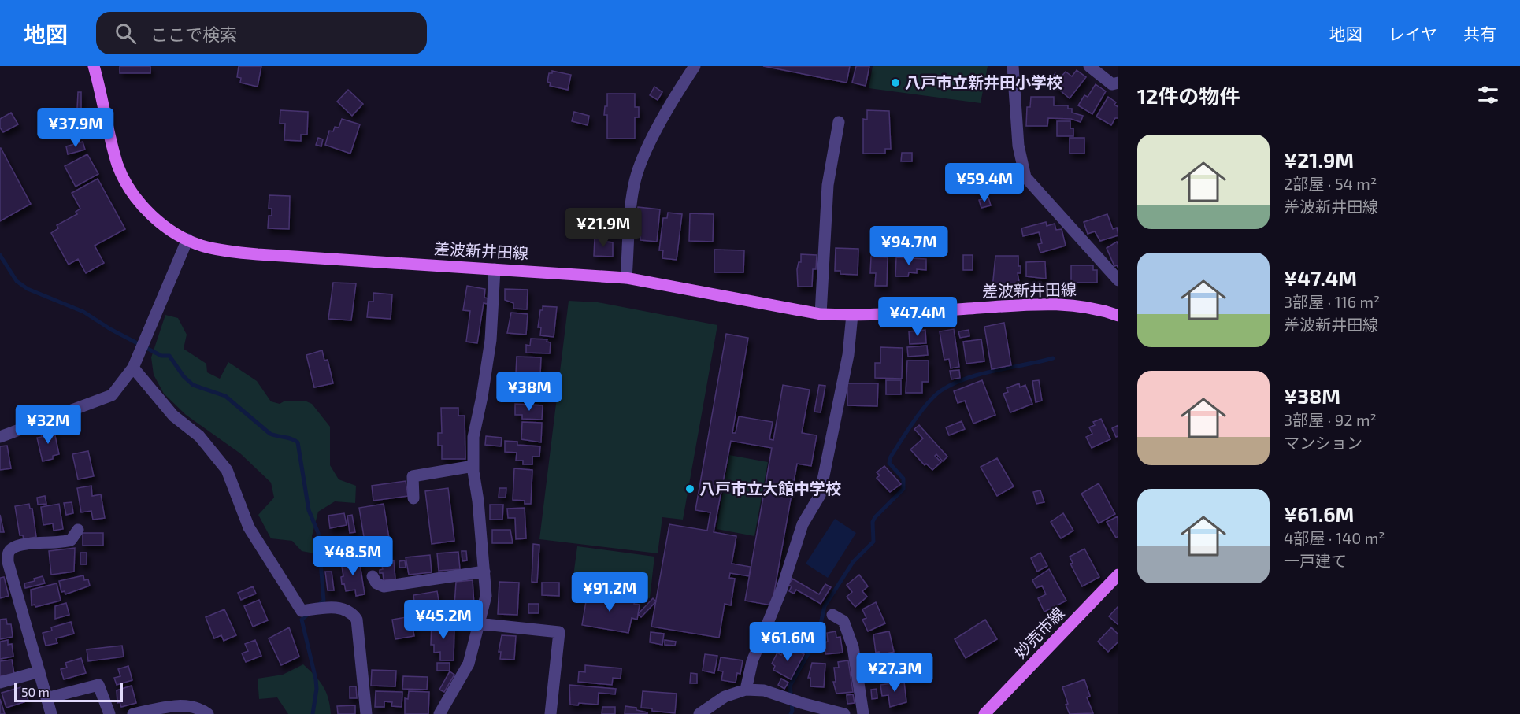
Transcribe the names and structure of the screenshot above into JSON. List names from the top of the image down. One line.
{"streets":{"main road":["差波新井田線","妙売市線"]},"places":["八戸市立新井田小学校","八戸市立大館中学校"],"scale_bar":"50 m","page":{"header":"地図","search":"ここで検索","nav":["地図","レイヤ","共有"],"heading":"12件の物件","price":["¥37.9M","¥59.4M","¥21.9M","¥94.7M","¥47.4M","¥38M","¥32M","¥48.5M","¥91.2M","¥45.2M","¥61.6M","¥27.3M"],"list":[{"name":"¥21.9M","note":"2部屋 · 54 m² · 差波新井田線"},{"name":"¥47.4M","note":"3部屋 · 116 m² · 差波新井田線"},{"name":"¥38M","note":"3部屋 · 92 m² · マンション"},{"name":"¥61.6M","note":"4部屋 · 140 m² · 一戸建て"}],"scale":"50 m"}}
